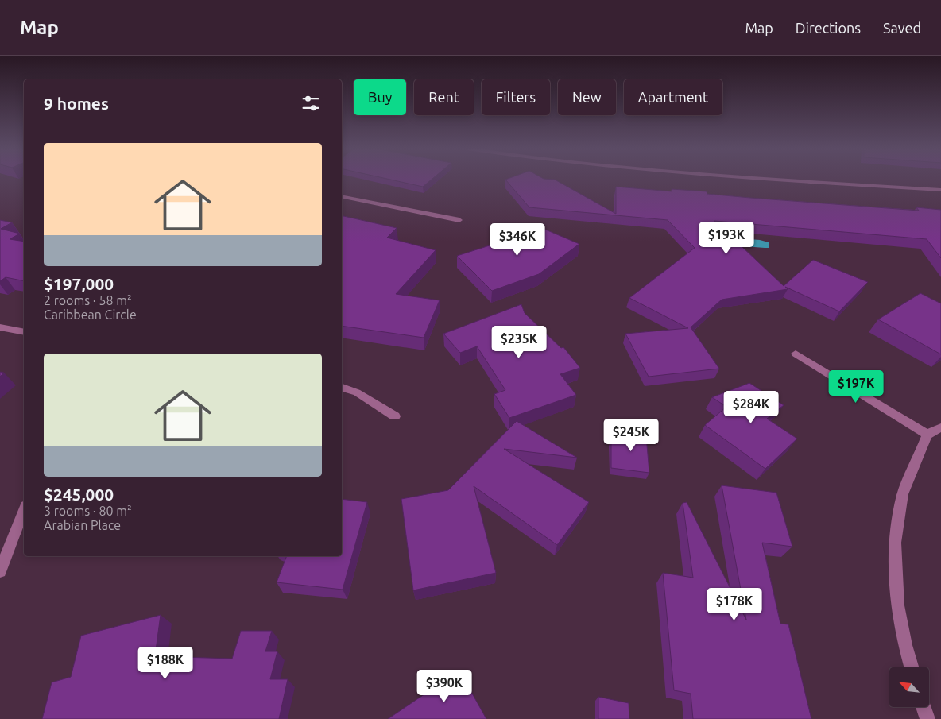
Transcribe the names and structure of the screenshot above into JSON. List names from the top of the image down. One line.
{"north":"top left","page":{"header":"Map","nav":["Map","Directions","Saved"],"chip":["Buy","Rent","Filters","New","Apartment"],"heading":"9 homes","list":[{"name":"$197,000","note":"2 rooms · 58 m² · Caribbean Circle"},{"name":"$245,000","note":"3 rooms · 80 m² · Arabian Place"}],"price":["$193K","$346K","$235K","$197K","$284K","$245K","$178K","$188K","$390K"]}}
